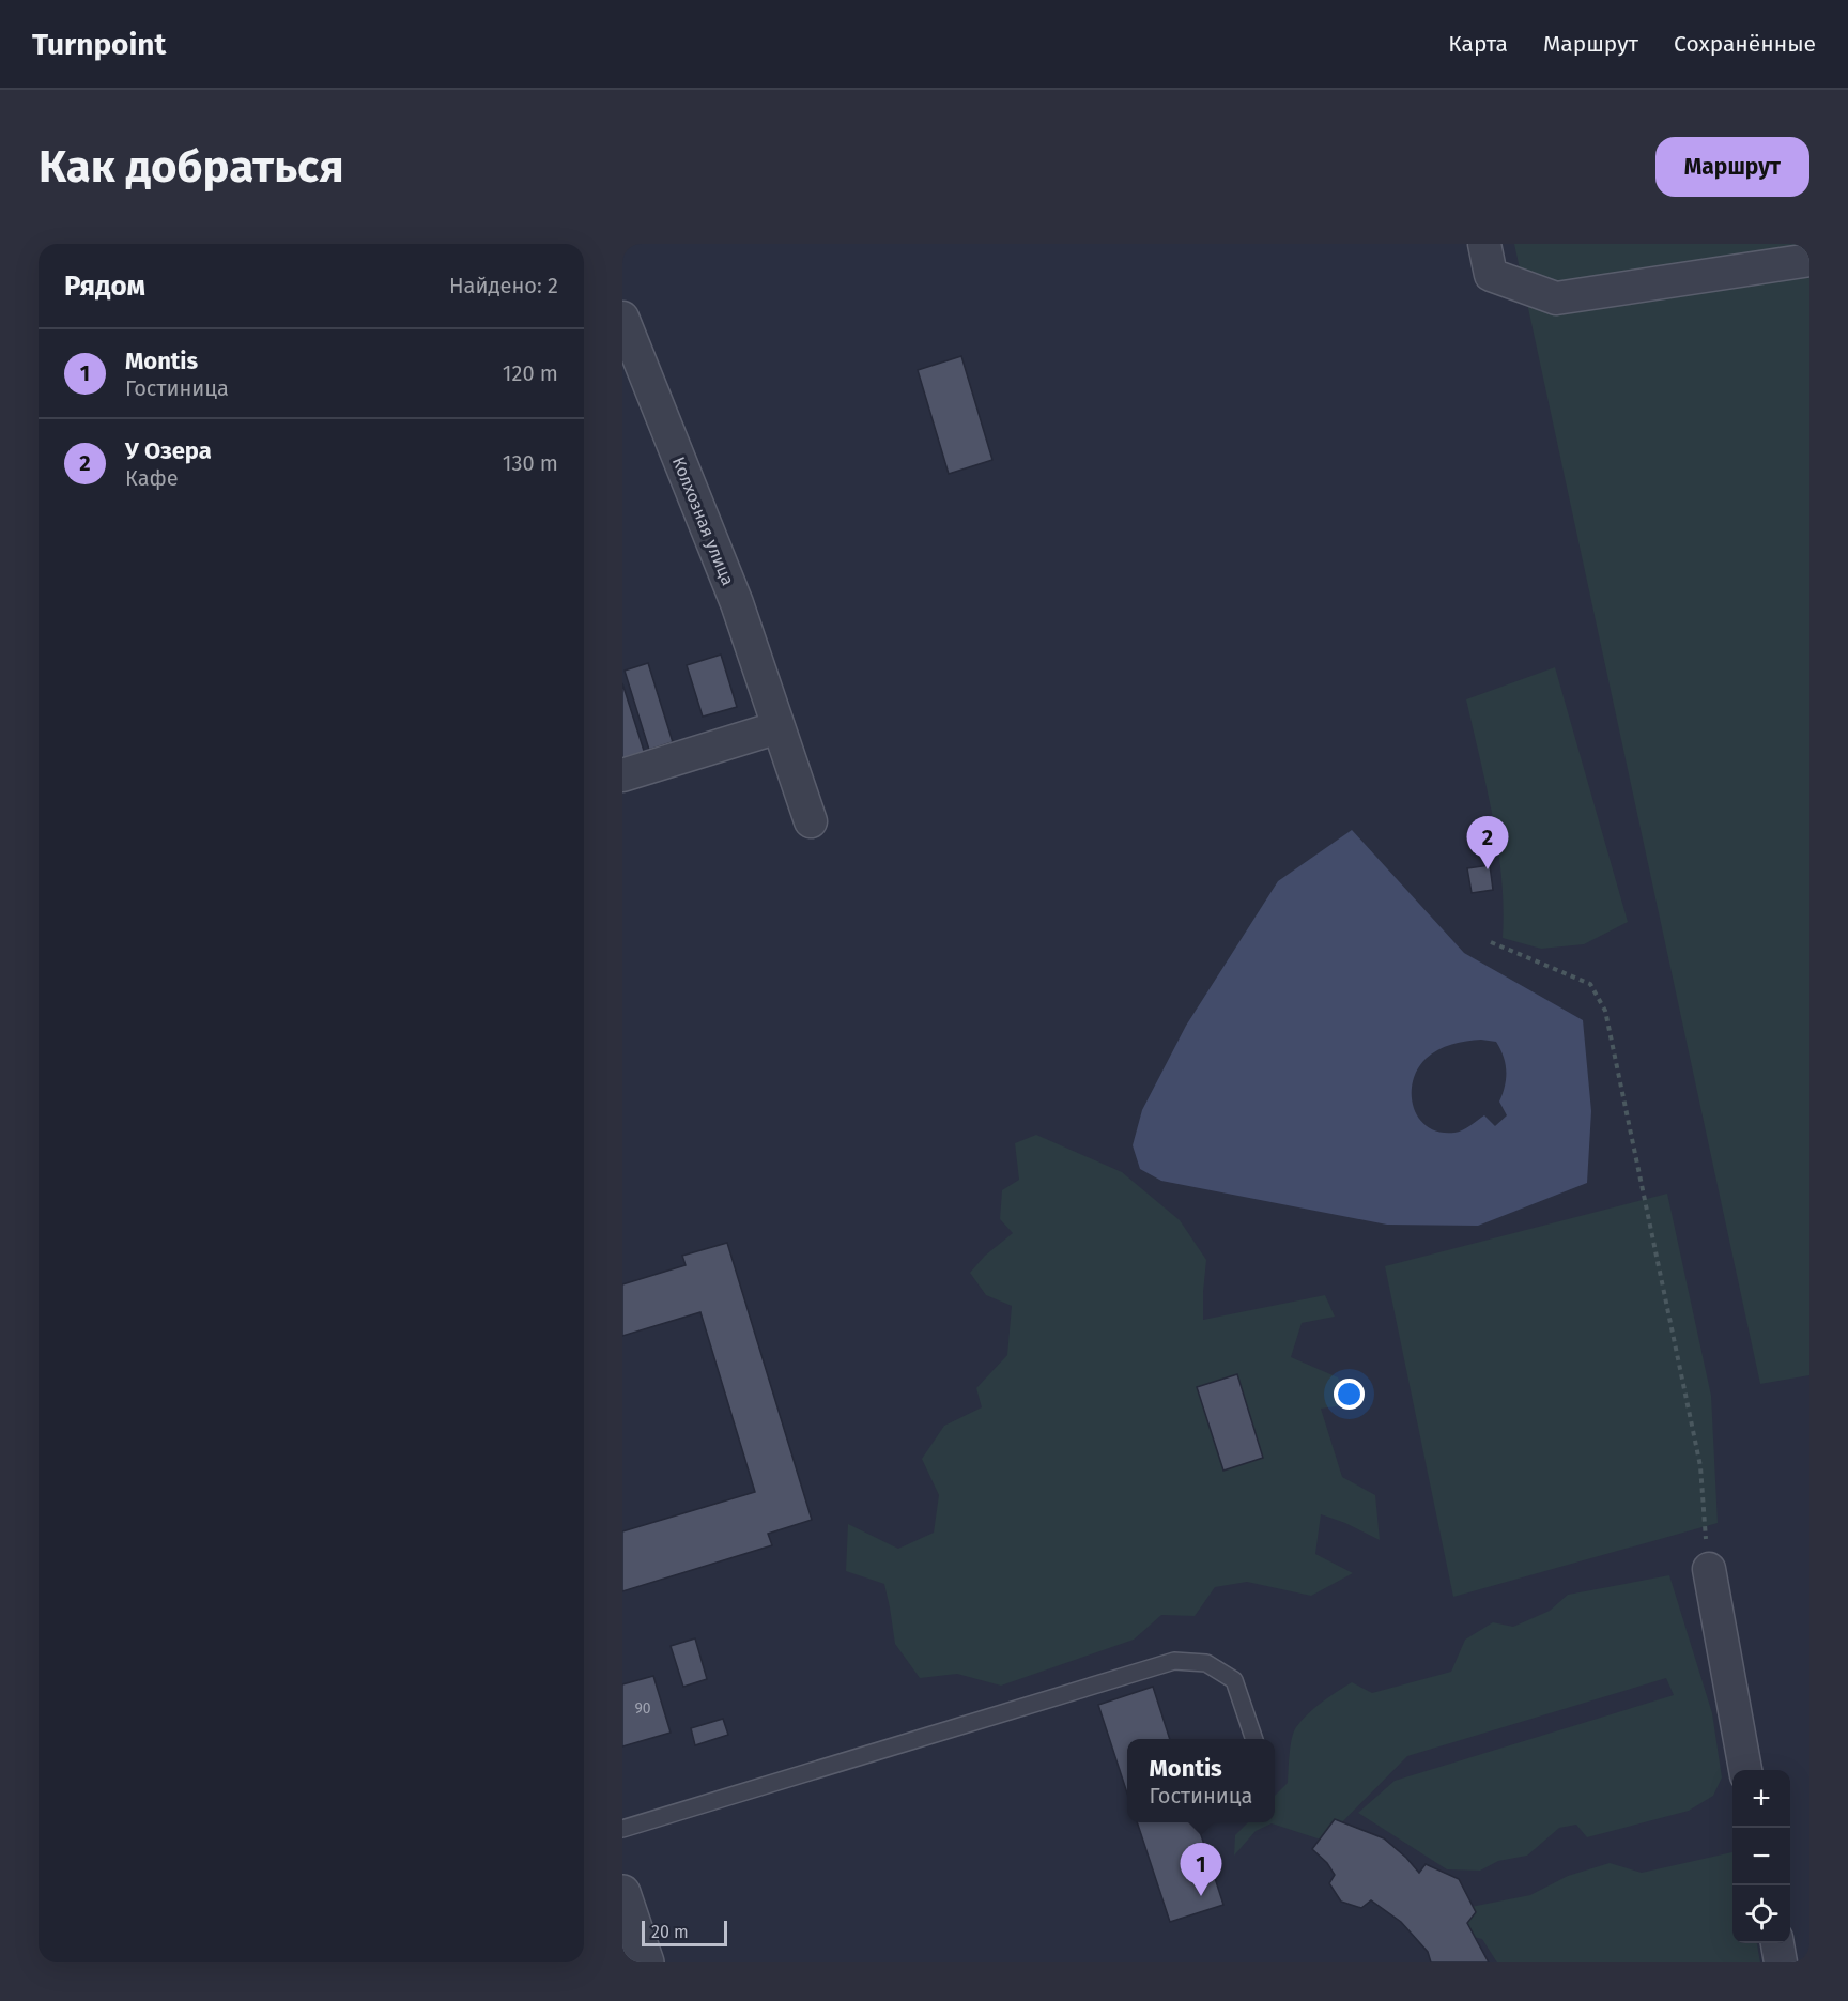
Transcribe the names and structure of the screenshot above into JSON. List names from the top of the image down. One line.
{"streets":{"street":["Колхозная улица"]},"house_numbers":["90"],"scale_bar":"20 m","page":{"header":"Turnpoint","nav":["Карта","Маршрут","Сохранённые"],"buttons":"Маршрут","title":"Как добраться","heading":["Рядом","Найдено: 2"],"list":[{"mark":"1","name":"Montis","note":"Гостиница","value":"120 m"},{"mark":"2","name":"У Озера","note":"Кафе","value":"130 m"}],"pins":["2","1"],"popup":["Montis","Гостиница"],"map_buttons":["+","−"],"scale":"20 m"}}
